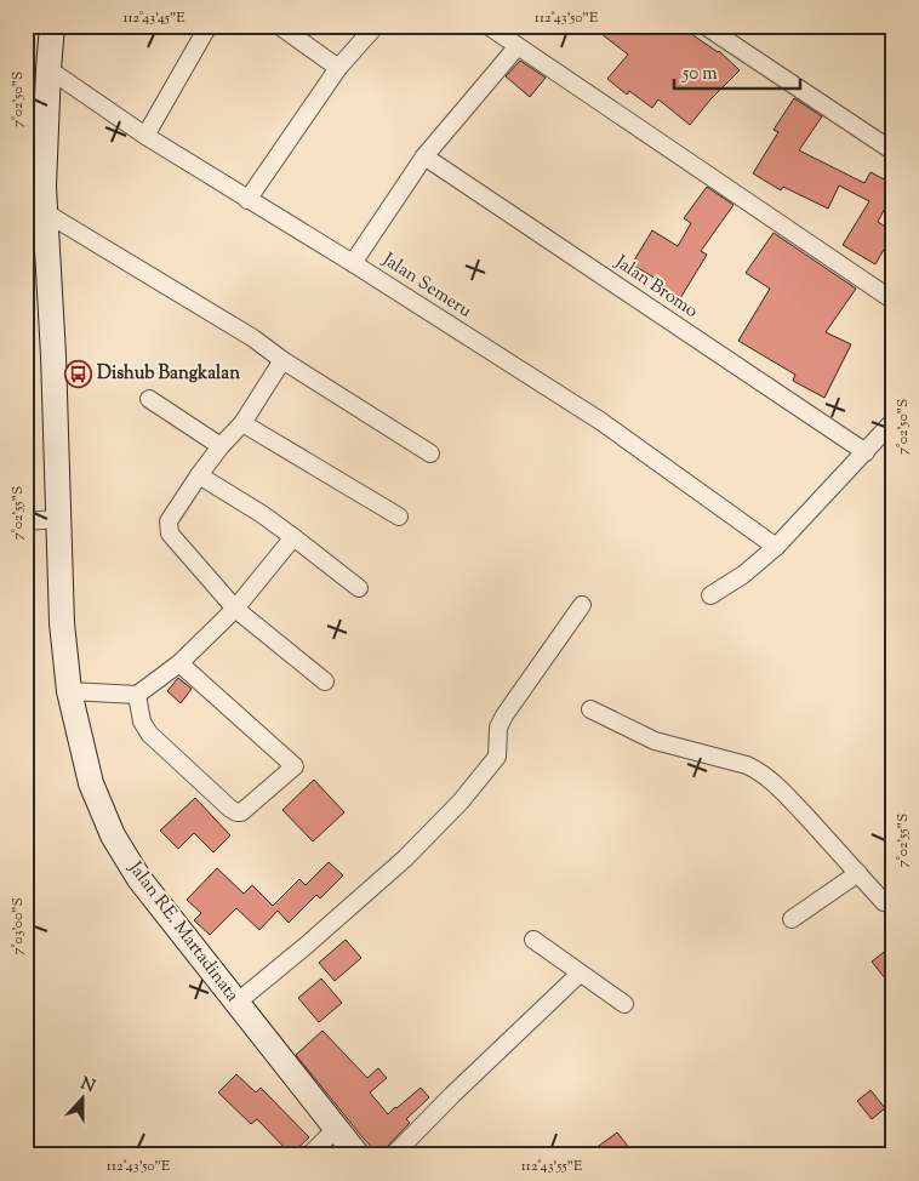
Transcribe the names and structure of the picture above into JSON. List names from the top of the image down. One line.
{"streets":{"main road":["Jalan RE. Martadinata"],"street":["Jalan Semeru","Jalan Bromo"]},"crossings":[["Jalan Semeru","Jalan RE. Martadinata"]],"places":{"bus stop":["Dishub Bangkalan"]},"scale_bar":"50 m","north":"top","coordinates":["112°43'45\"E","112°43'50\"E","7°02'50\"S","7°02'55\"S","7°03'00\"S","112°43'55\"E"]}
